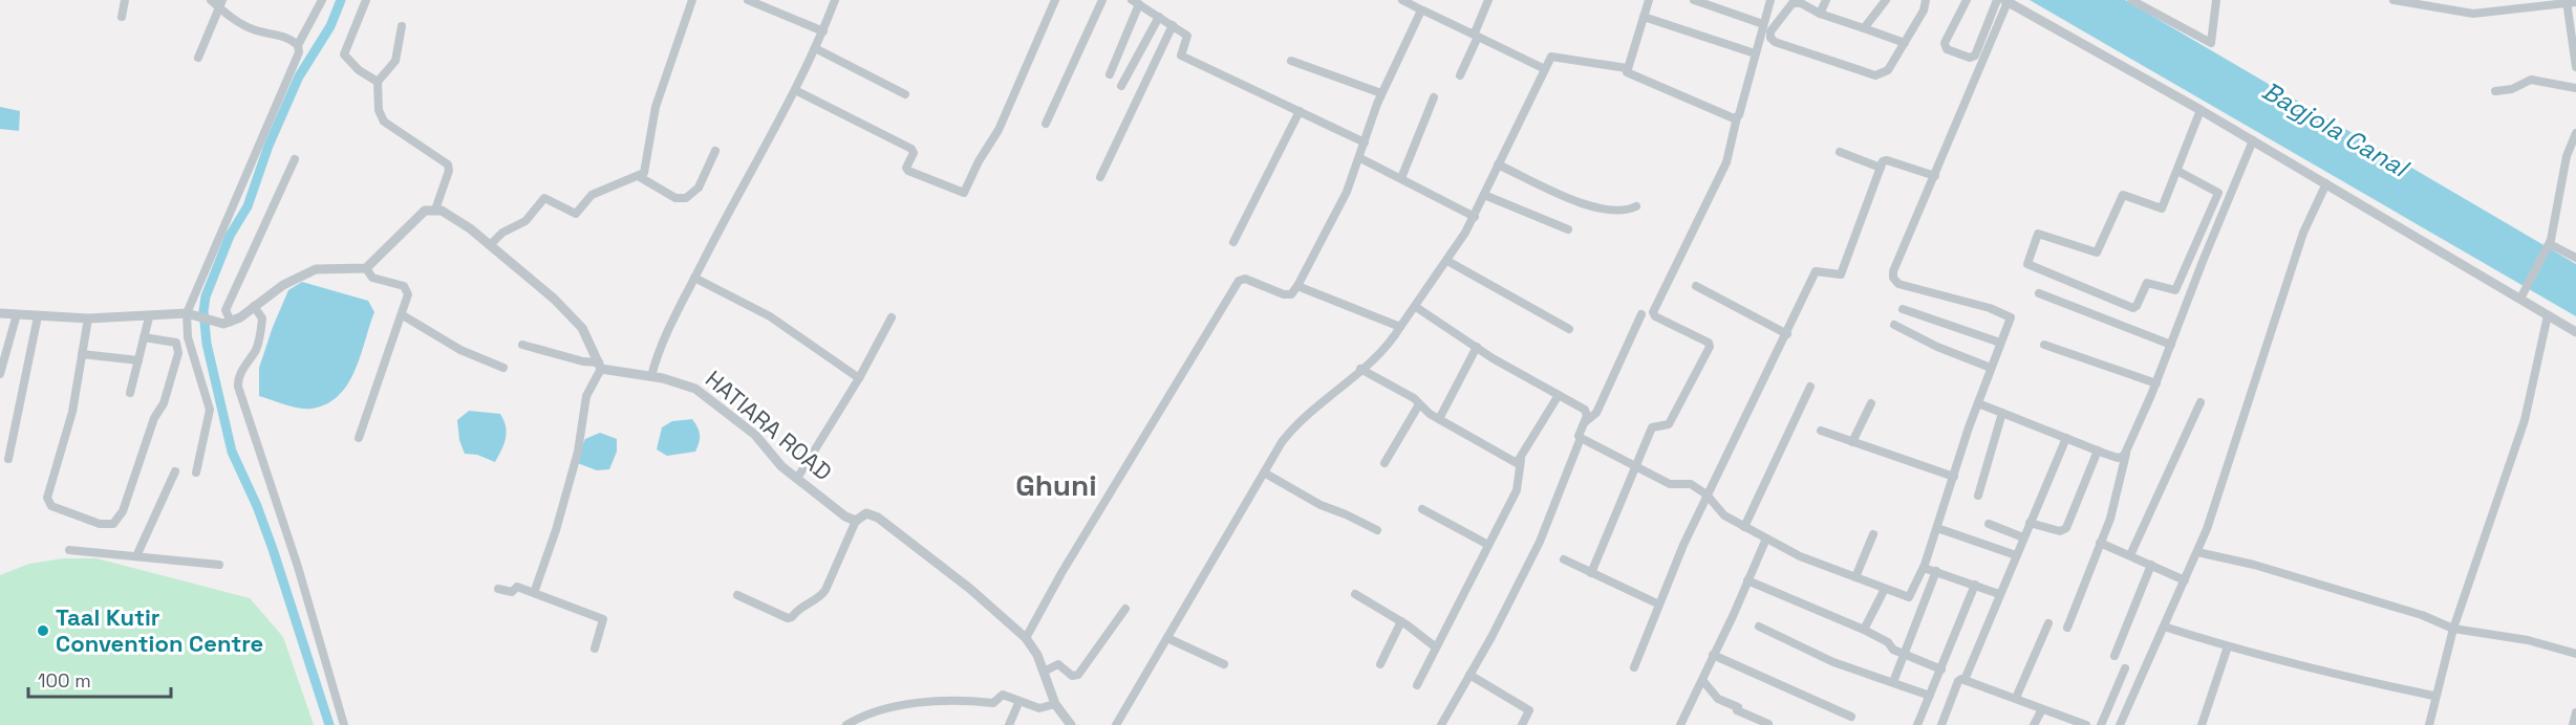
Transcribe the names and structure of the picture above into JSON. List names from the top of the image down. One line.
{"streets":{"street":["HATIARA ROAD"]},"districts":["Ghuni"],"water":["Bagjola Canal"],"places":["Taal Kutir Convention Centre"],"scale_bar":"100 m"}
